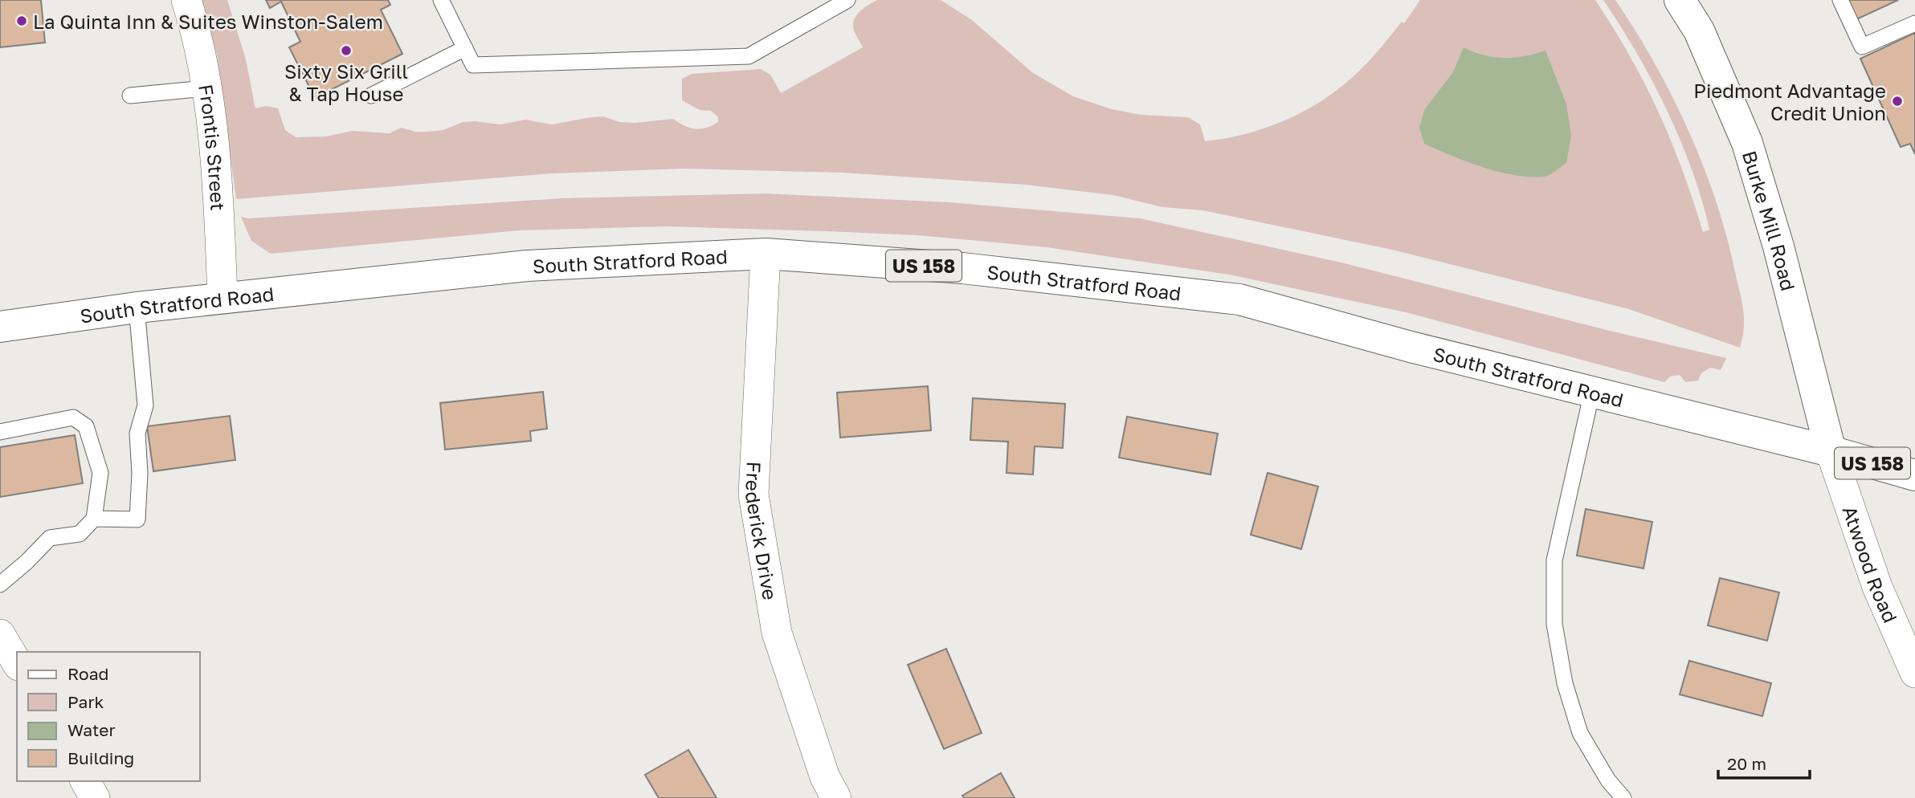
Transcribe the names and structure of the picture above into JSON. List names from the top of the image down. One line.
{"streets":{"main road":["Burke Mill Road","South Stratford Road","US 158"],"street":["Frontis Street","Frederick Drive","Atwood Road"]},"crossings":[["Frontis Street","South Stratford Road"],["Burke Mill Road","South Stratford Road"],["Burke Mill Road","Atwood Road"],["South Stratford Road","Frederick Drive"],["South Stratford Road","Atwood Road"]],"places":["La Quinta Inn & Suites Winston-Salem","Sixty Six Grill & Tap House","Piedmont Advantage Credit Union"],"legend":["Road","Park","Water","Building"],"scale_bar":"20 m"}
